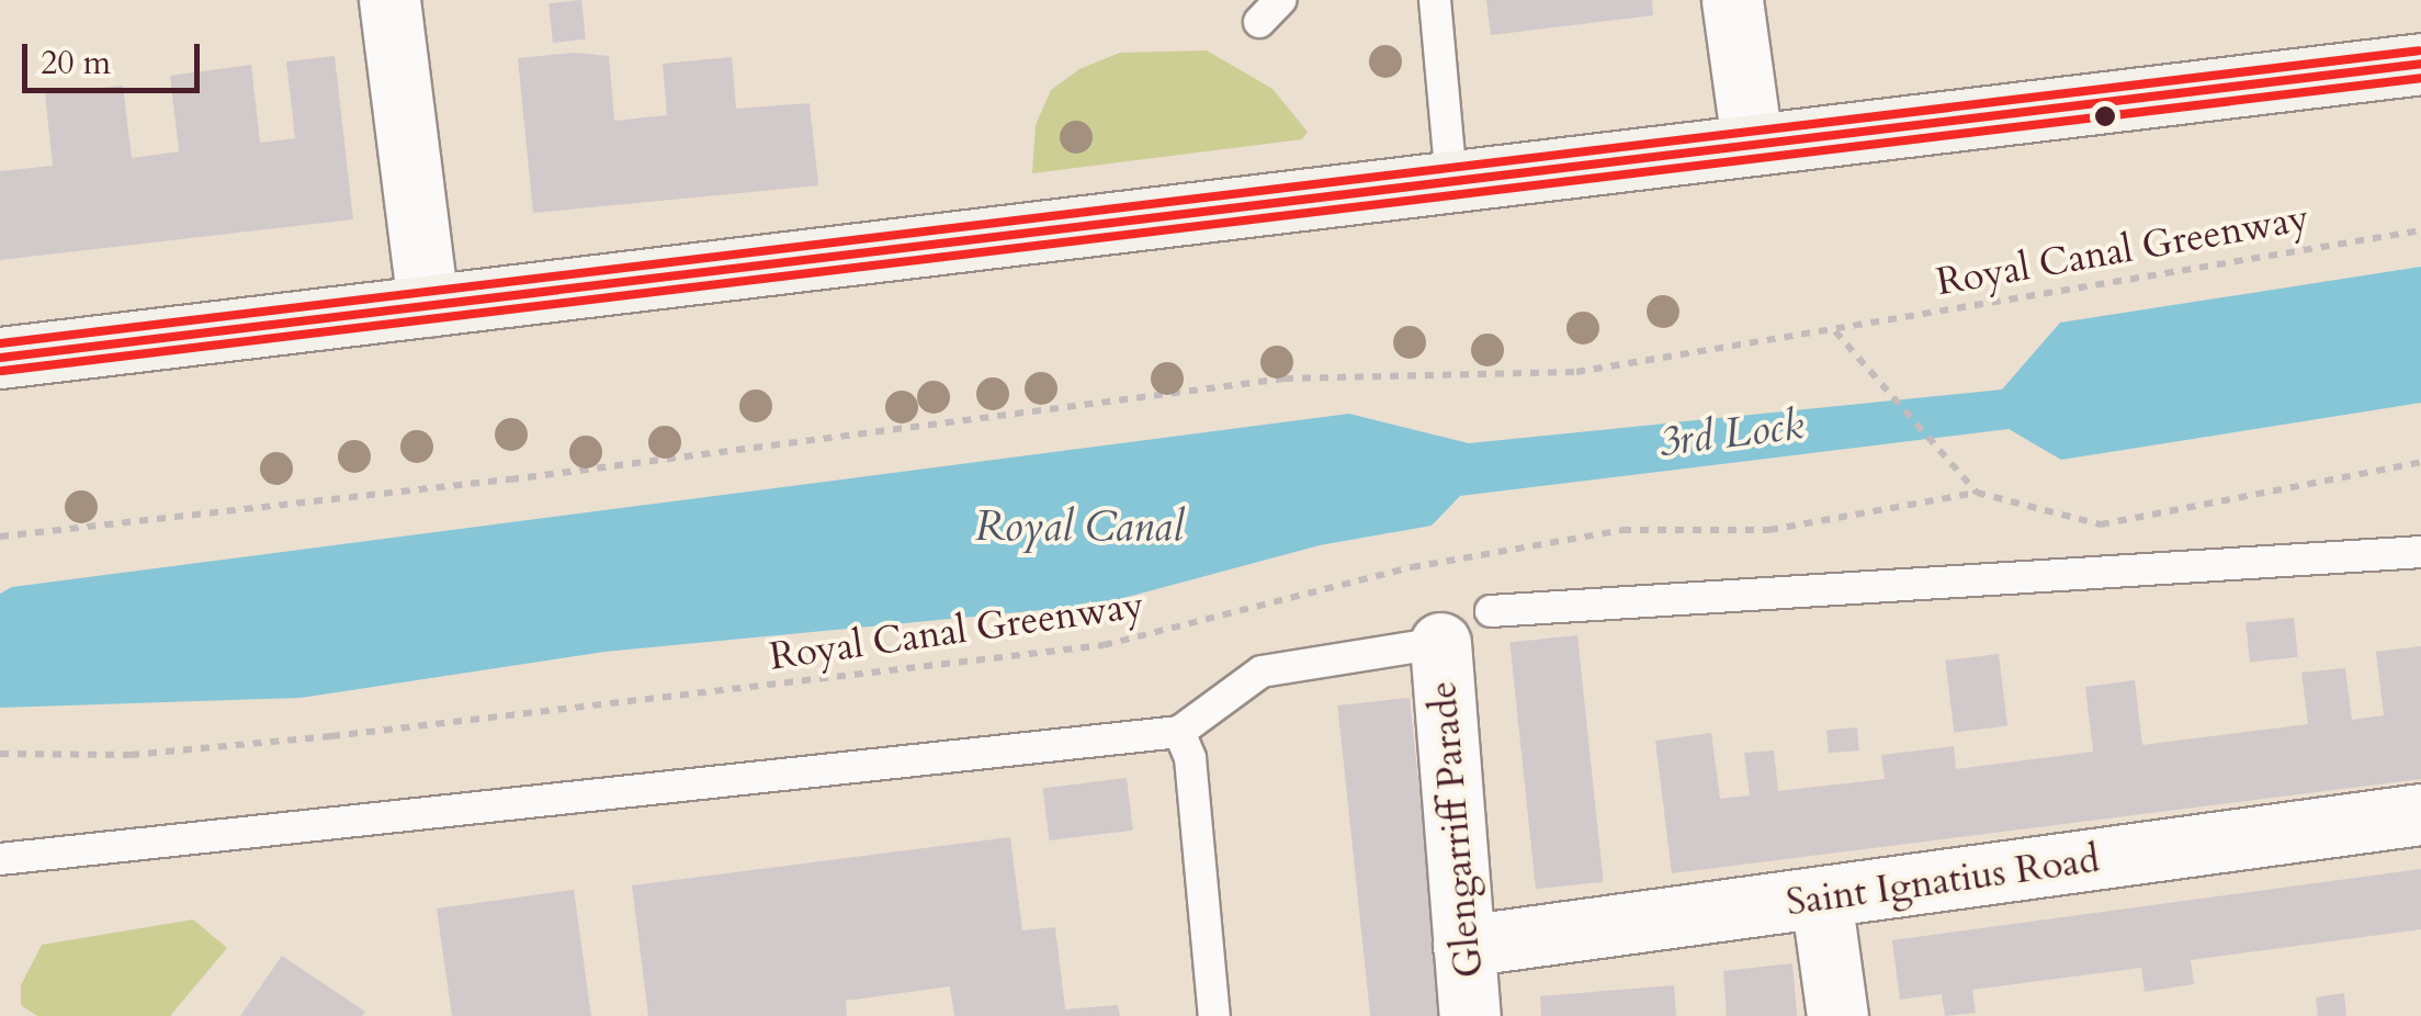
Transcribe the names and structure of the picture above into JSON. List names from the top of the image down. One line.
{"streets":{"street":["Glengarriff Parade","Saint Ignatius Road"],"path":["Royal Canal Greenway"]},"crossings":[["Glengarriff Parade","Saint Ignatius Road"]],"water":["3rd Lock","Royal Canal"],"scale_bar":"20 m"}
